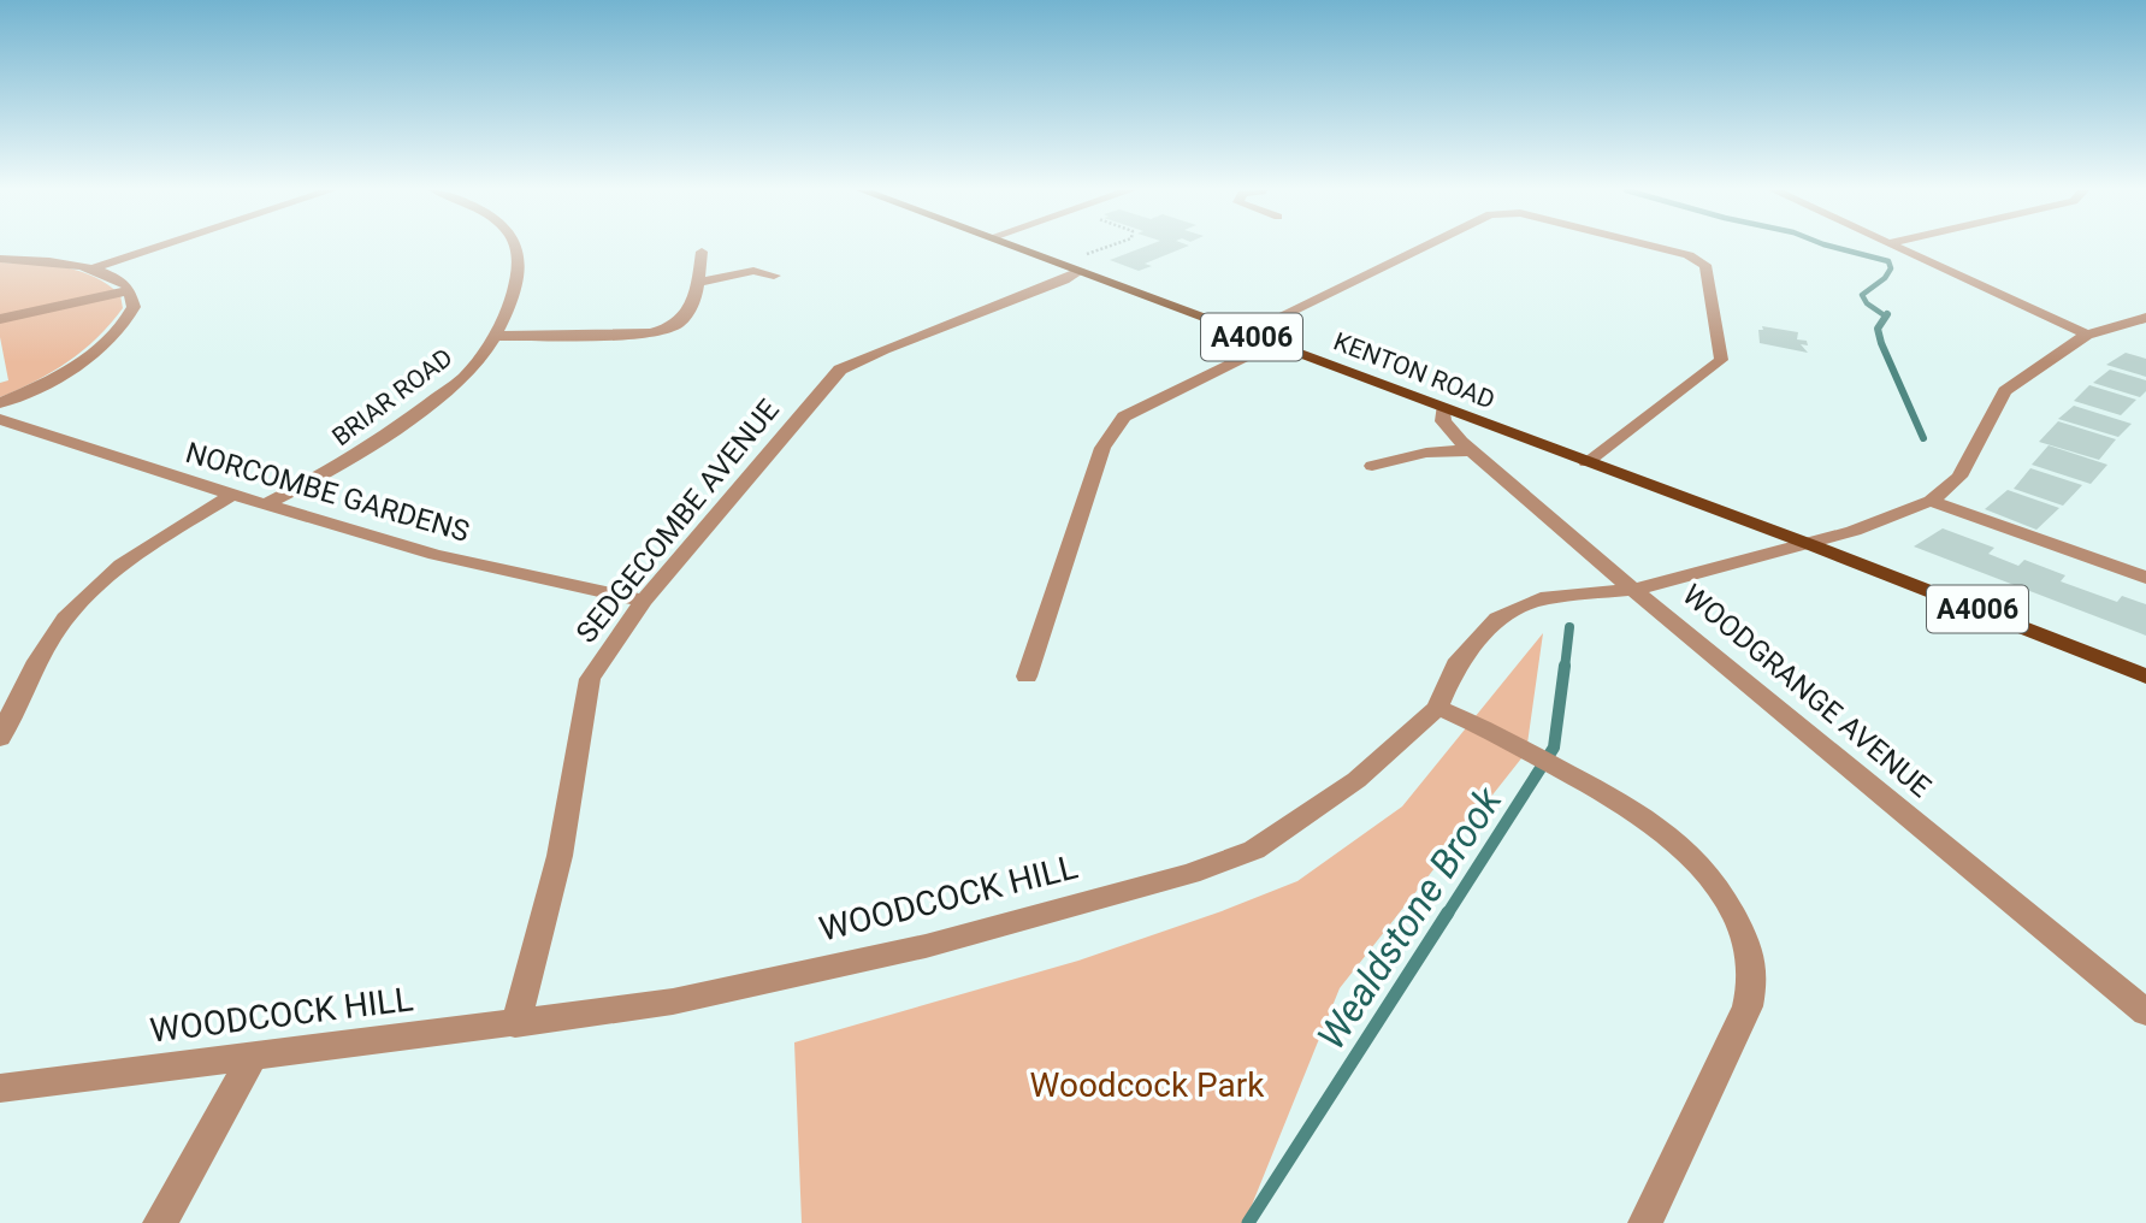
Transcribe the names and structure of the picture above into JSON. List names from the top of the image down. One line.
{"streets":{"main road":["A4006","KENTON ROAD"],"street":["BRIAR ROAD","NORCOMBE GARDENS","SEDGECOMBE AVENUE","WOODGRANGE AVENUE","WOODCOCK HILL"]},"crossings":[["A4006","KENTON ROAD"],["A4006","WOODCOCK HILL"],["KENTON ROAD","SEDGECOMBE AVENUE"],["KENTON ROAD","WOODGRANGE AVENUE"],["KENTON ROAD","WOODCOCK HILL"],["BRIAR ROAD","NORCOMBE GARDENS"],["NORCOMBE GARDENS","SEDGECOMBE AVENUE"],["SEDGECOMBE AVENUE","WOODCOCK HILL"],["WOODGRANGE AVENUE","WOODCOCK HILL"]],"water":["Wealdstone Brook"],"parks":["Woodcock Park"]}
